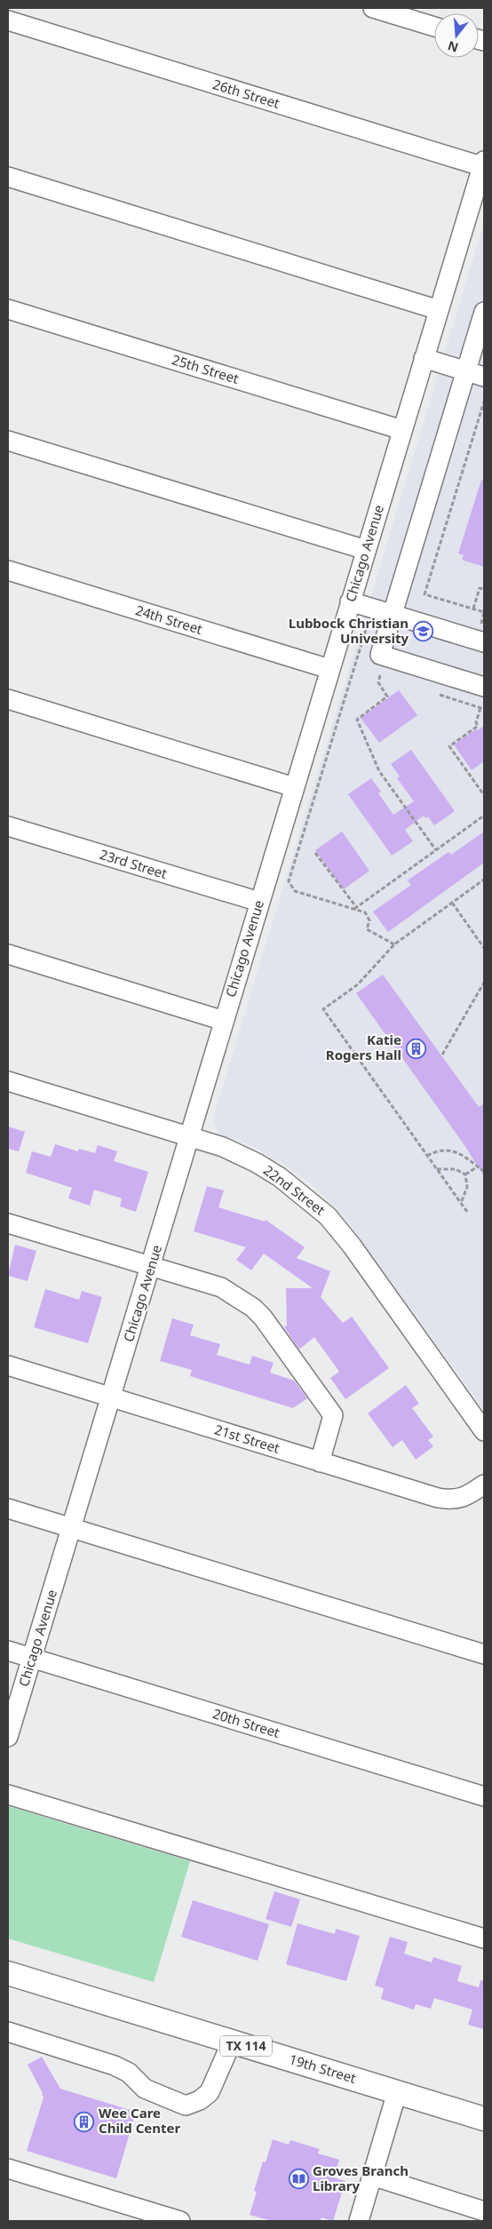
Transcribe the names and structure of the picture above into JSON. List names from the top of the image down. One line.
{"streets":{"main road":["TX 114","19th Street"],"street":["26th Street","25th Street","Chicago Avenue","24th Street","23rd Street","22nd Street","21st Street","20th Street"]},"crossings":[["26th Street","Chicago Avenue"],["25th Street","Chicago Avenue"],["Chicago Avenue","24th Street"],["Chicago Avenue","23rd Street"],["Chicago Avenue","22nd Street"],["Chicago Avenue","21st Street"],["Chicago Avenue","20th Street"]],"places":{"school or university":["Lubbock Christian University"],"building":["Katie Rogers Hall","Wee Care Child Center"],"library":["Groves Branch Library"]},"north":"bottom"}
